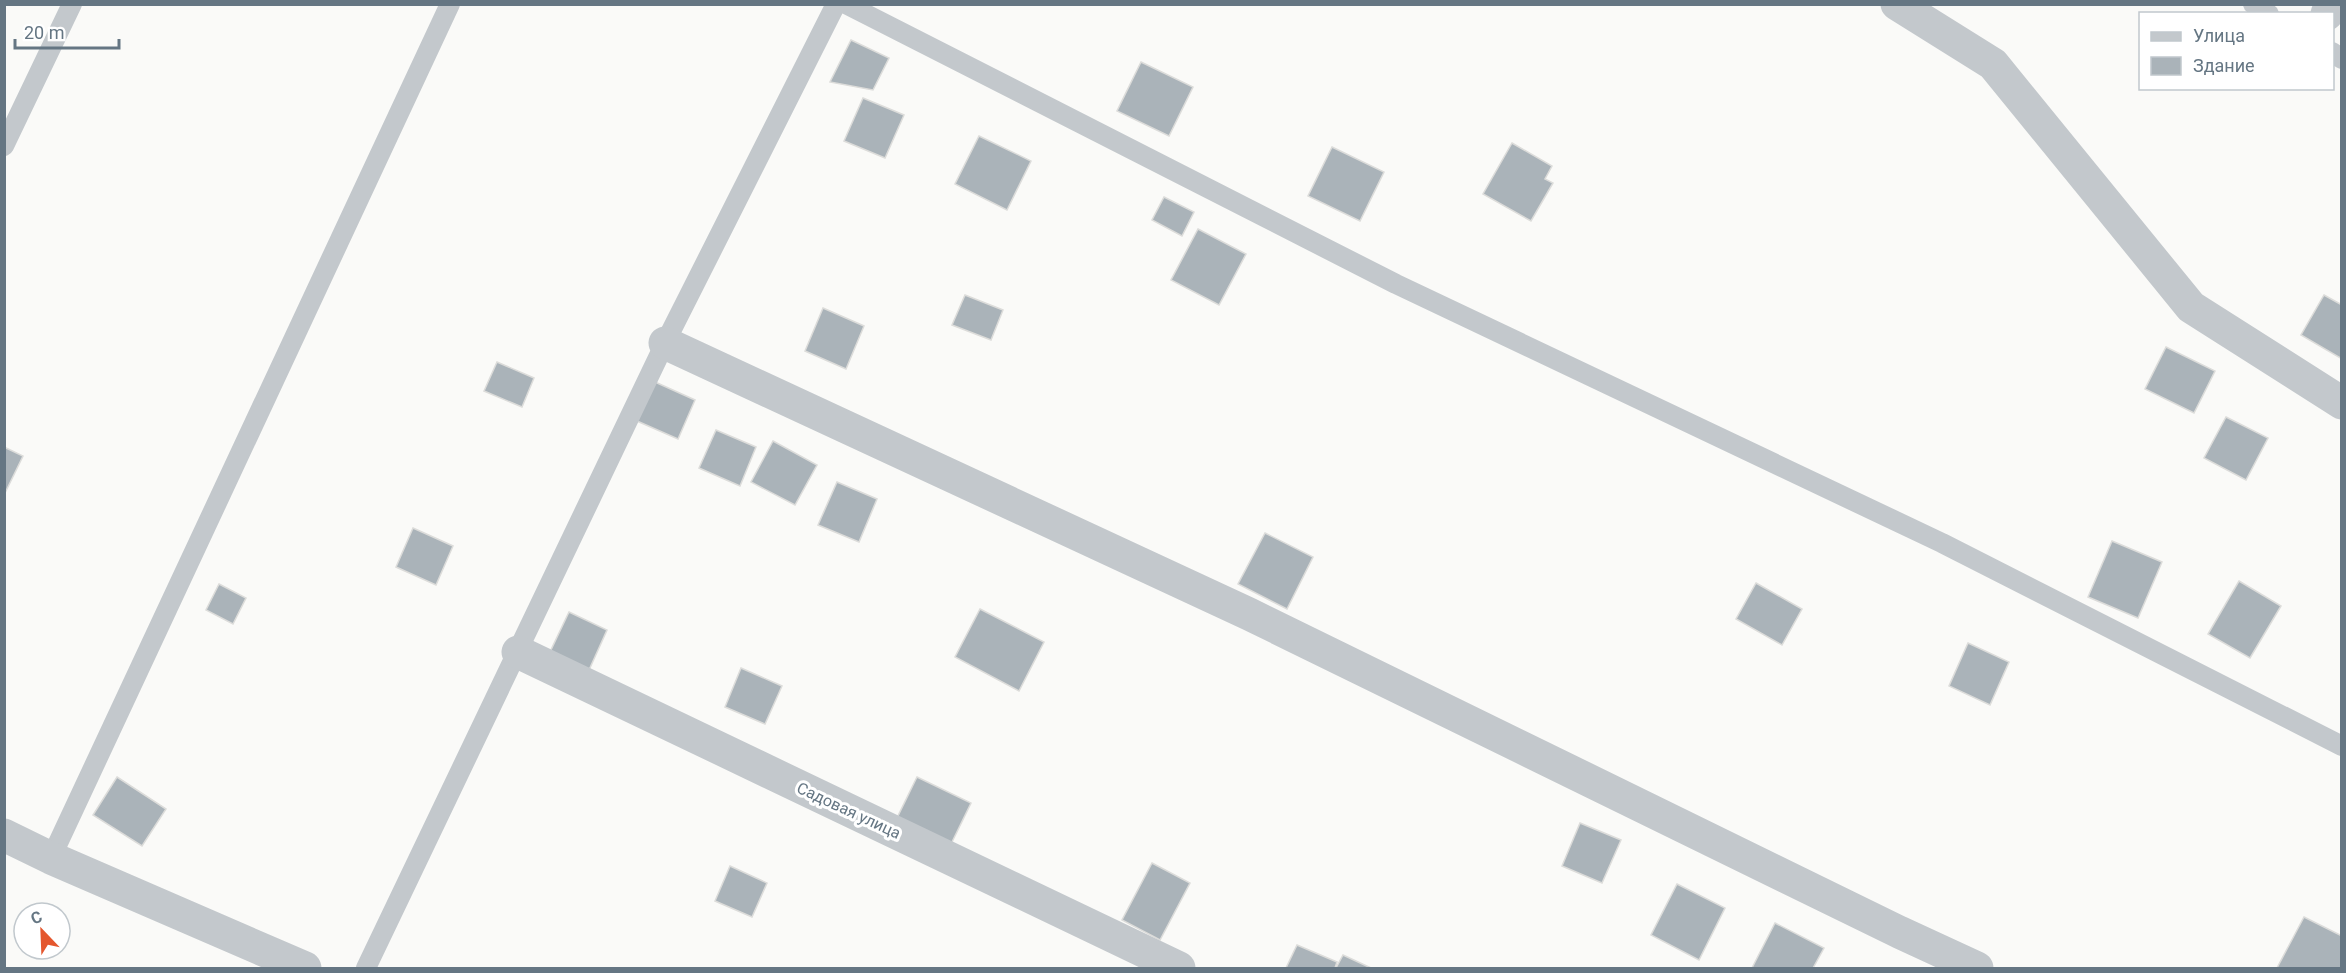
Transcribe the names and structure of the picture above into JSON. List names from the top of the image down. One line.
{"streets":{"street":["Садовая улица"]},"legend":["Улица","Здание"],"scale_bar":"20 m","north":"top left"}
